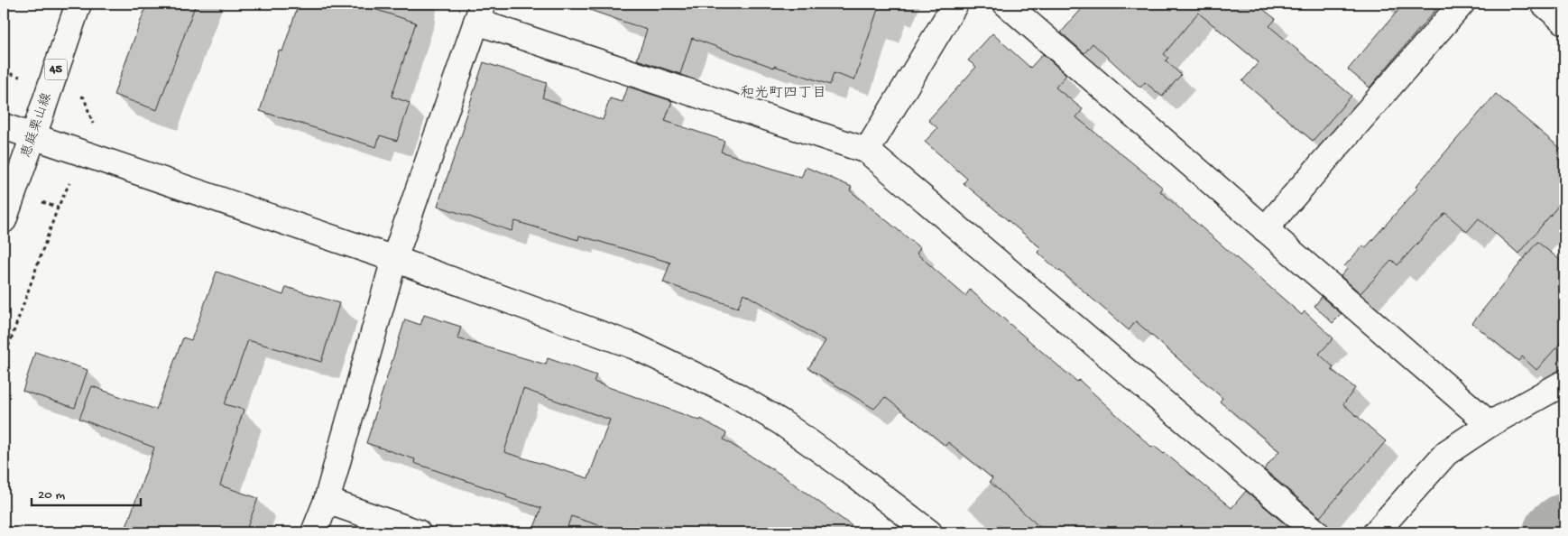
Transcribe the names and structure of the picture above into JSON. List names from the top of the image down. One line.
{"streets":{"street":["45","恵庭栗山線"]},"districts":["和光町四丁目"],"scale_bar":"20 m"}
